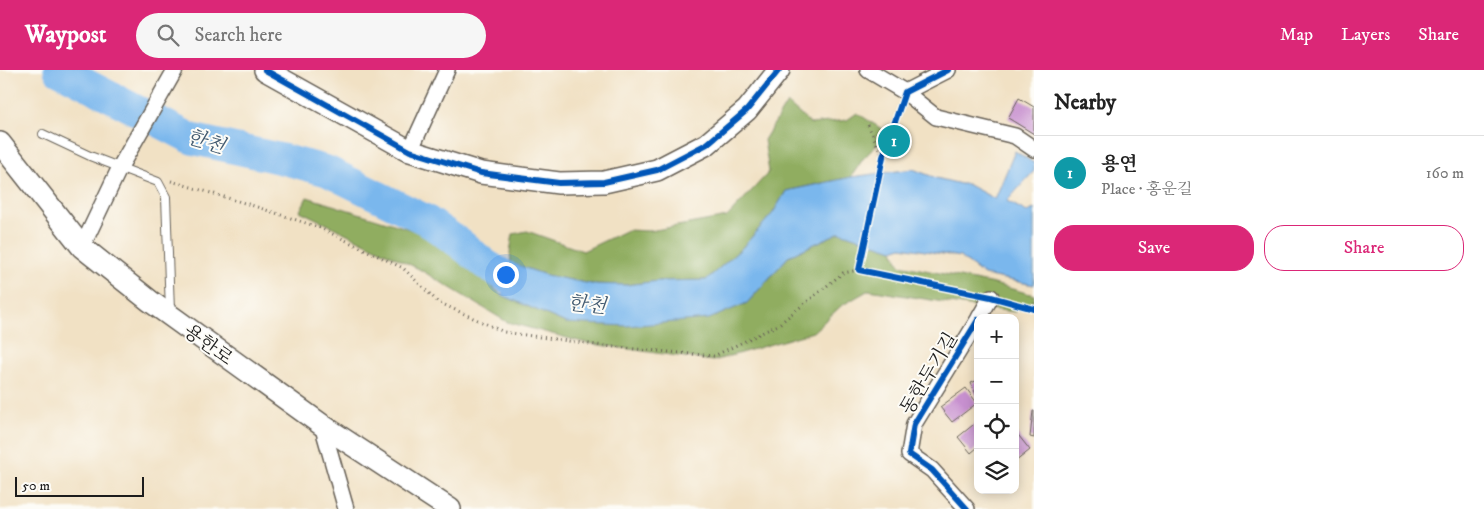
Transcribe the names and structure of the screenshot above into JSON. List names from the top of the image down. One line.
{"streets":{"main road":["용한로"],"street":["동한두기길"]},"water":["한천"],"scale_bar":"50 m","page":{"header":"Waypost","search":"Search here","nav":["Map","Layers","Share"],"heading":"Nearby","pins":"1","list":[{"mark":"1","name":"용연","note":"Place · 홍운길","value":"160 m"}],"buttons":["Save","Share"],"map_buttons":["+","−"],"scale":"50 m"}}
